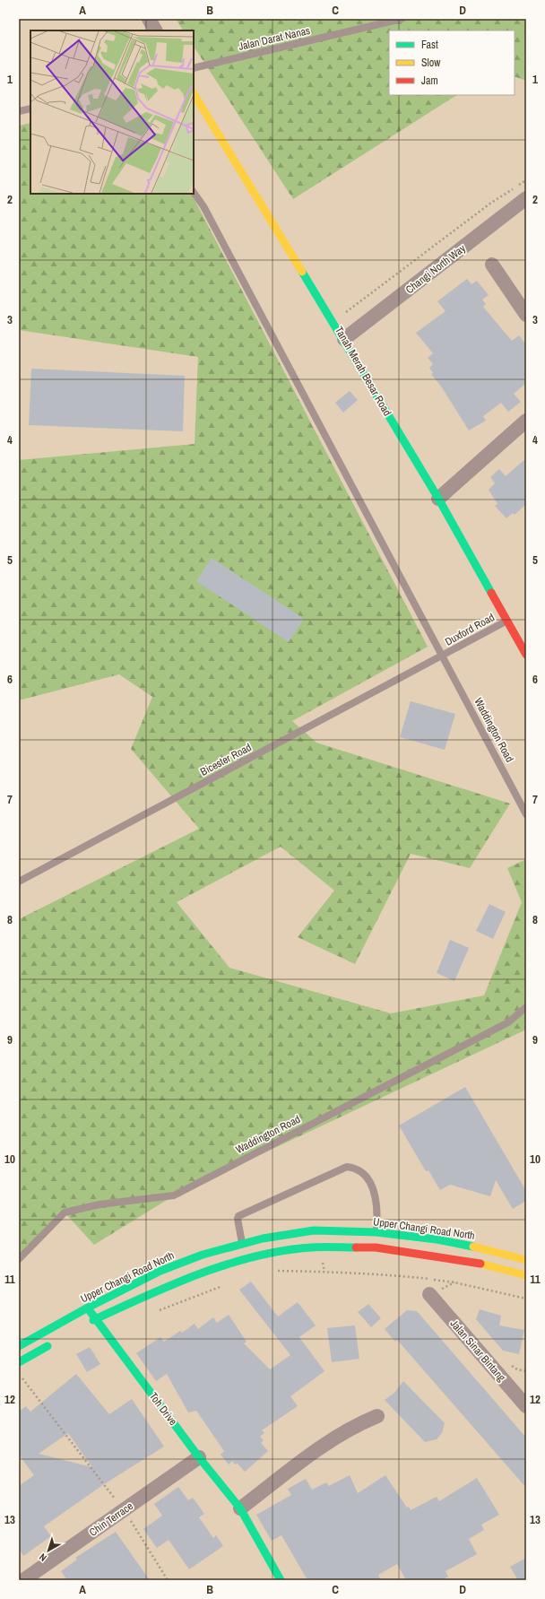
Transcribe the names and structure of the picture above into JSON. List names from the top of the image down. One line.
{"streets":{"street":["Changi North Way","Tanah Merah Besar Road","Upper Changi Road North","Jalan Sinar Bintang","Toh Drive","Chin Terrace"],"lane":["Jalan Darat Nanas","Duxford Road","Waddington Road","Bicester Road"]},"crossings":[["Changi North Way","Tanah Merah Besar Road"],["Tanah Merah Besar Road","Duxford Road"],["Duxford Road","Waddington Road"],["Duxford Road","Bicester Road"],["Waddington Road","Bicester Road"],["Upper Changi Road North","Toh Drive"],["Toh Drive","Chin Terrace"]],"legend":["Fast","Slow","Jam"],"north":"bottom left","grid":{"columns":["A","B","C","D"],"rows":["1","2","3","4","5","6","7","8","9","10","11","12","13"]}}
